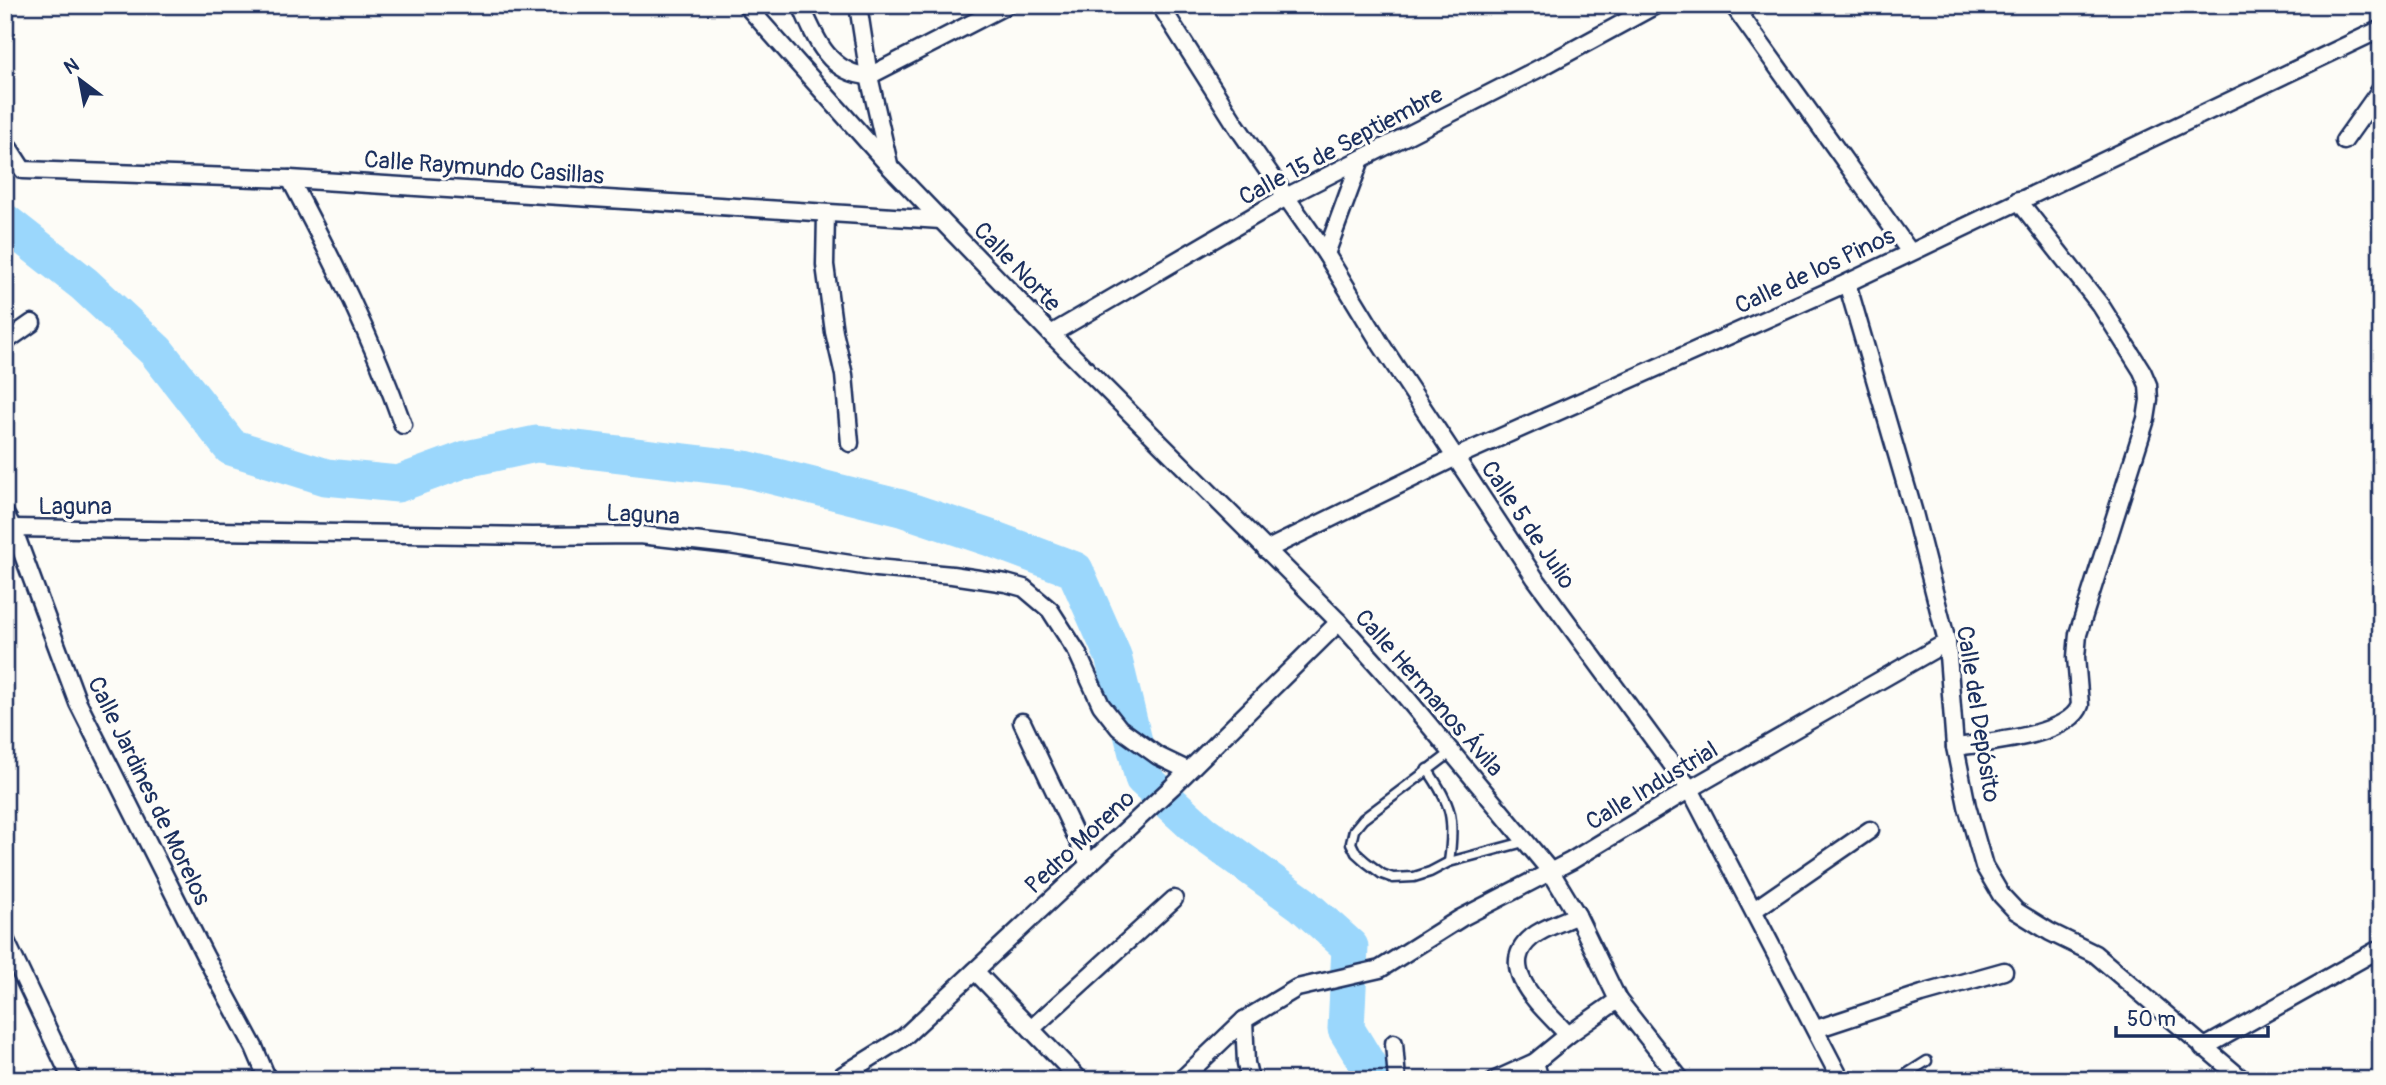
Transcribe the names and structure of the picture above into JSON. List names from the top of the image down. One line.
{"streets":{"street":["Calle 15 de Septiembre","Calle Raymundo Casillas","Calle Norte","Calle de los Pinos","Laguna","Calle 5 de Julio","Calle Hermanos Ávila","Calle del Depósito","Calle Industrial","Calle Jardines de Morelos","Pedro Moreno"]},"crossings":[["Calle 15 de Septiembre","Calle Norte"],["Calle 15 de Septiembre","Calle 5 de Julio"],["Calle Raymundo Casillas","Calle Norte"],["Calle Norte","Calle de los Pinos"],["Calle Norte","Calle Hermanos Ávila"],["Calle de los Pinos","Calle 5 de Julio"],["Calle de los Pinos","Calle Hermanos Ávila"],["Calle de los Pinos","Calle del Depósito"],["Laguna","Calle Jardines de Morelos"],["Laguna","Pedro Moreno"],["Calle 5 de Julio","Calle Industrial"],["Calle Hermanos Ávila","Calle Industrial"],["Calle Hermanos Ávila","Pedro Moreno"],["Calle del Depósito","Calle Industrial"]],"scale_bar":"50 m","north":"top left"}
